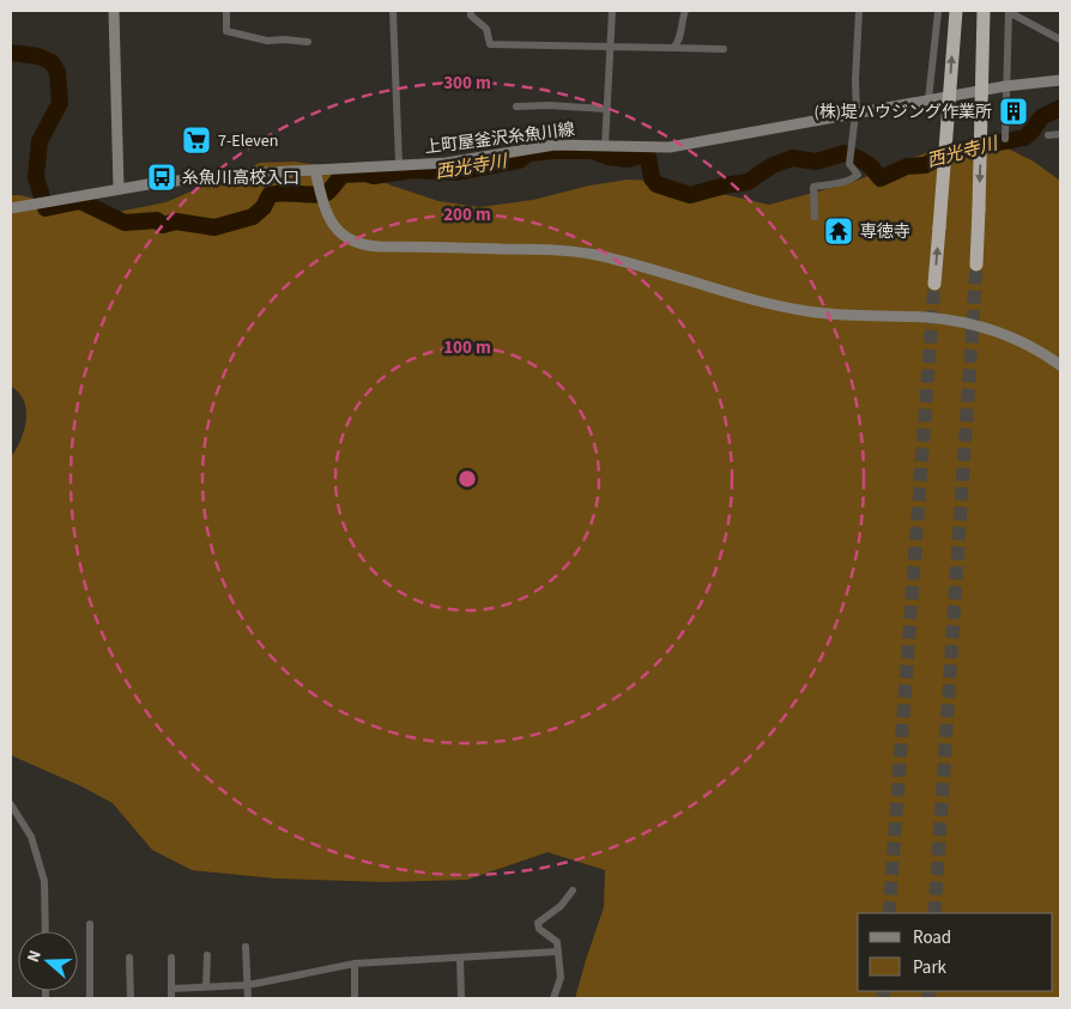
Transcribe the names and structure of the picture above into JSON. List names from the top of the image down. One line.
{"streets":{"main road":["上町屋釜沢糸魚川線"]},"water":["西光寺川"],"places":{"building":["(株)堤ハウジング作業所"],"supermarket":["7-Eleven"],"bus stop":["糸魚川高校入口"],"temple":["専徳寺"]},"legend":["Road","Park"],"north":"left","rings":["300 m","200 m","100 m"]}
